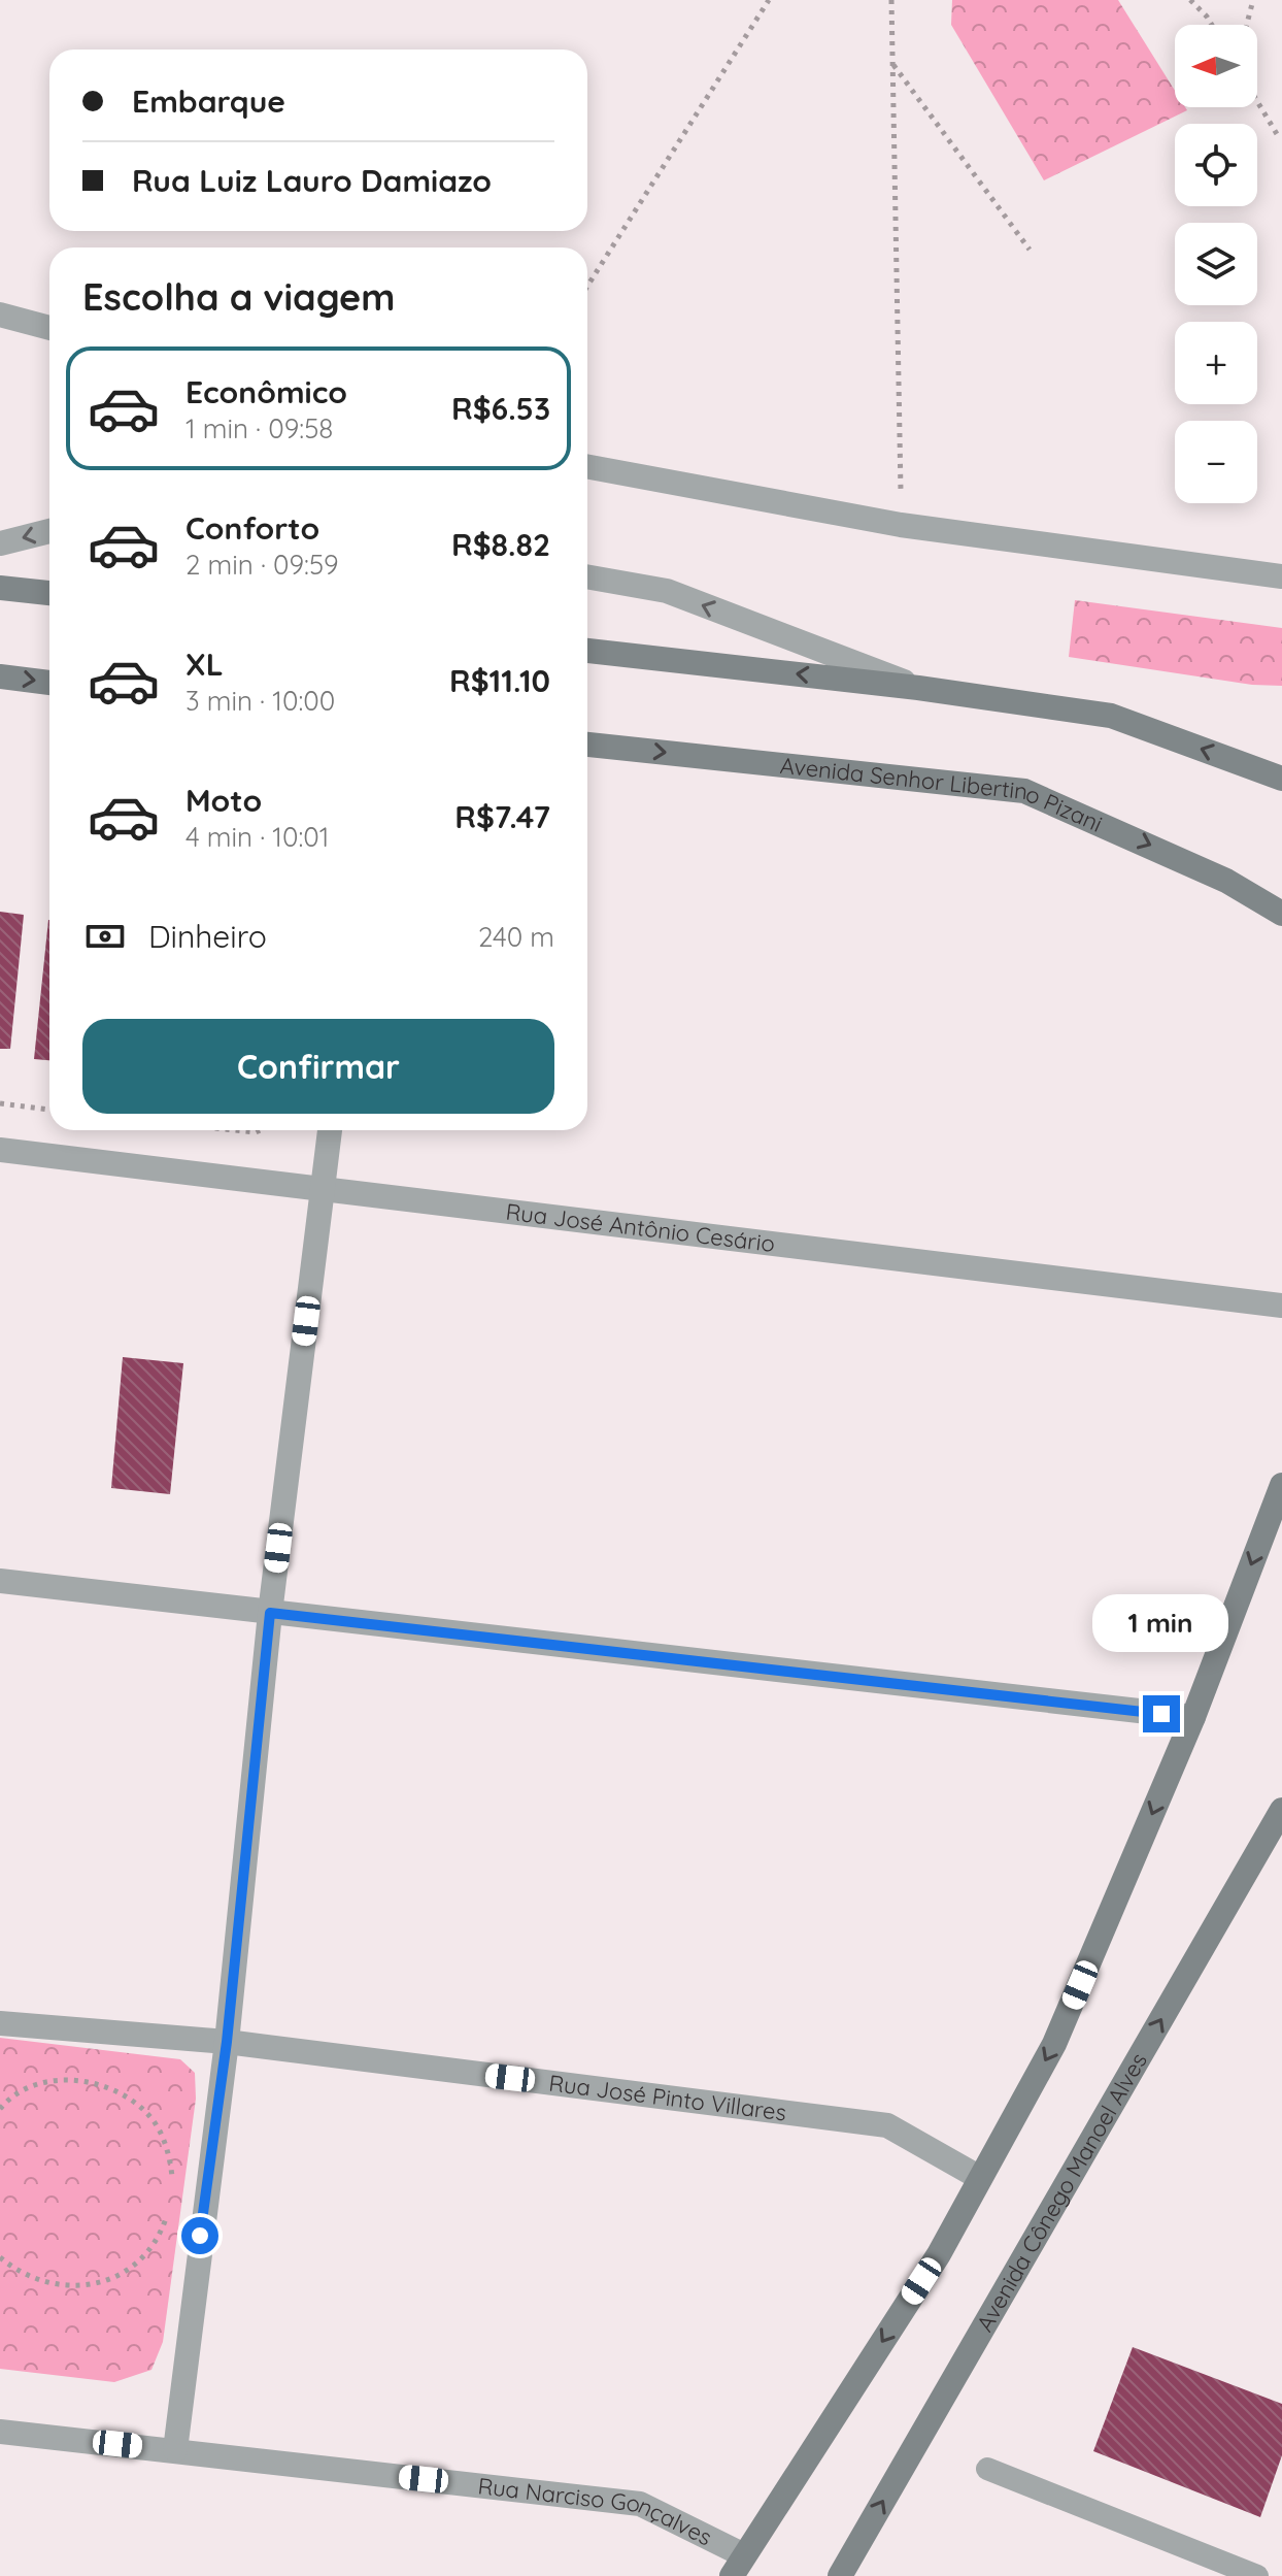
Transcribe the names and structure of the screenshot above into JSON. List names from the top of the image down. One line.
{"streets":{"street":["Avenida Senhor Libertino Pizani","Rua José Antônio Cesário","Rua José Pinto Villares","Avenida Cônego Manoel Alves","Rua Narciso Gonçalves"]},"north":"left","page":{"map_buttons":["+","−"],"banner":["Embarque","Rua Luiz Lauro Damiazo"],"heading":"Escolha a viagem","list":[{"name":"Econômico","note":"1 min · 09:58","value":"R$6.53"},{"name":"Conforto","note":"2 min · 09:59","value":"R$8.82"},{"name":"XL","note":"3 min · 10:00","value":"R$11.10"},{"name":"Moto","note":"4 min · 10:01","value":"R$7.47"}],"pay":["Dinheiro","240 m"],"buttons":"Confirmar","bubble":"1 min"}}
